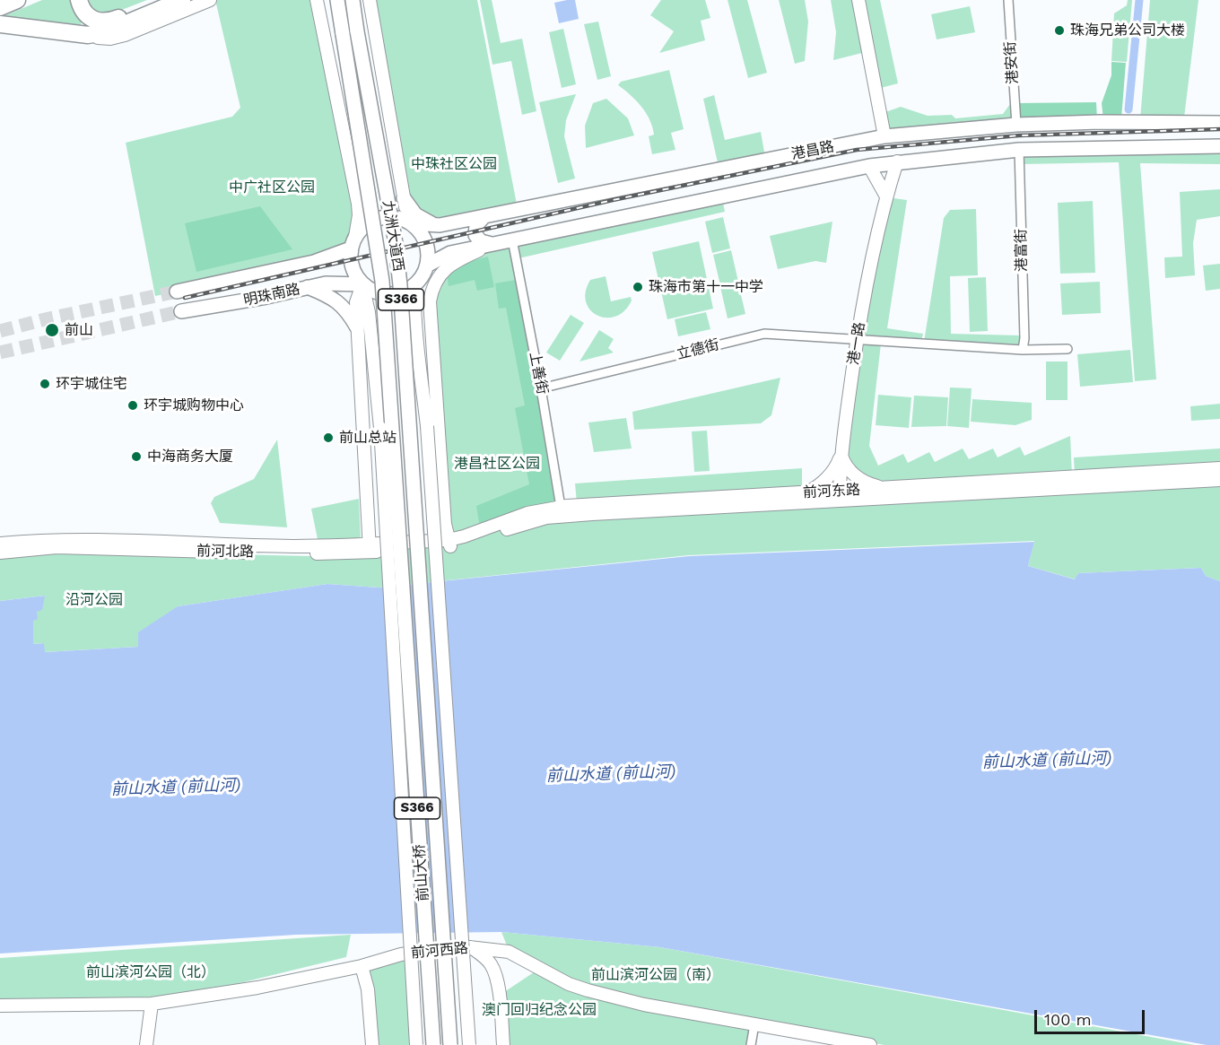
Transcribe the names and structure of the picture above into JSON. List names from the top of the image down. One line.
{"streets":{"main road":["港昌路","九洲大道西","明珠南路","S366","港一路","前河东路","前河北路","前山大桥","前河西路"],"street":["港安街","港富街","立德街","上善街"]},"crossings":[["港安街","港昌路"],["港昌路","港富街"],["港昌路","明珠南路"],["港昌路","港一路"],["港昌路","上善街"],["九洲大道西","前山大桥"],["港一路","立德街"],["港一路","前河东路"],["立德街","上善街"],["上善街","前河东路"],["前河东路","前河北路"]],"water":["前山水道 (前山河)"],"parks":["中珠社区公园","中广社区公园","港昌社区公园","沿河公园","前山滨河公园（北）","前山滨河公园（南）","澳门回归纪念公园"],"places":["珠海兄弟公司大楼","珠海市第十一中学","前山","环宇城住宅","环宇城购物中心","前山总站","中海商务大厦"],"scale_bar":"100 m"}
